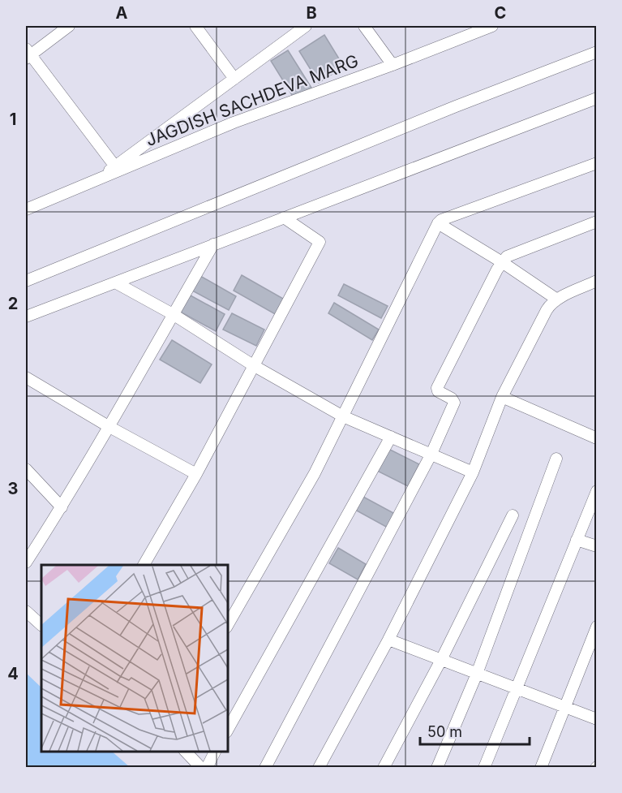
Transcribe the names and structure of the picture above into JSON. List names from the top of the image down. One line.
{"streets":{"street":["JAGDISH SACHDEVA MARG"]},"scale_bar":"50 m","grid":{"columns":["A","B","C"],"rows":["1","2","3","4"]}}
